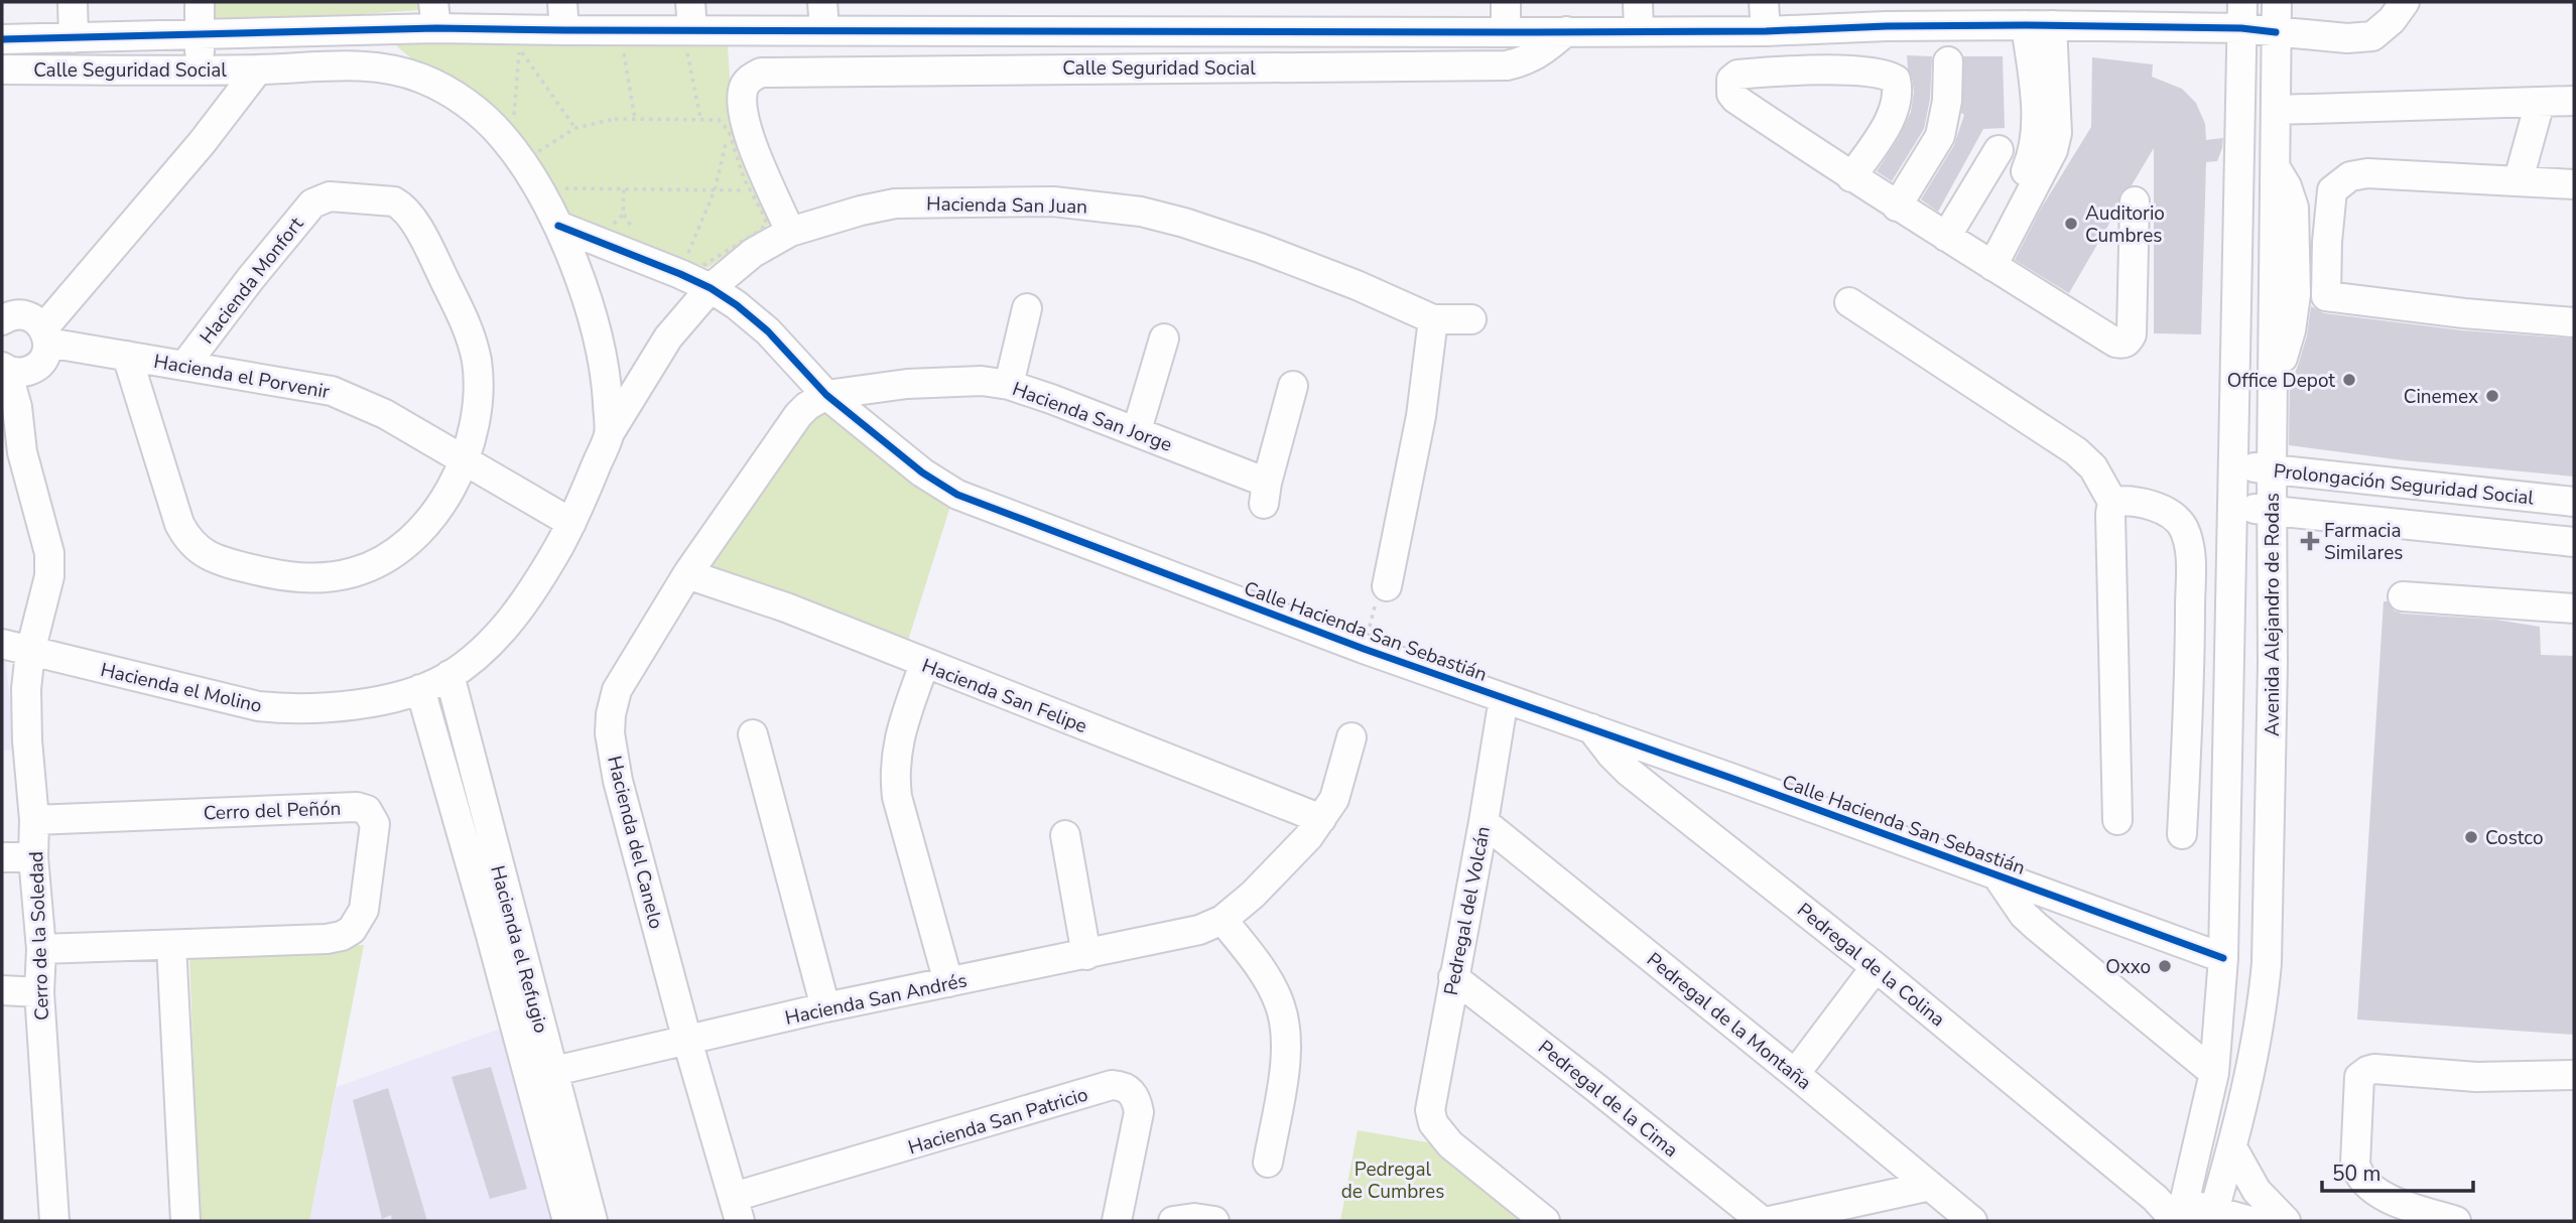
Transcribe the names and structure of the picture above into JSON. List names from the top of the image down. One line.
{"streets":{"street":["Calle Seguridad Social","Hacienda San Juan","Hacienda Monfort","Hacienda el Porvenir","Hacienda San Jorge","Prolongación Seguridad Social","Avenida Alejandro de Rodas","Calle Hacienda San Sebastián","Hacienda el Molino","Hacienda San Felipe","Cerro del Peñón","Hacienda del Canelo","Pedregal del Volcán","Cerro de la Soledad","Hacienda el Refugio","Pedregal de la Colina","Hacienda San Andrés","Pedregal de la Montaña","Pedregal de la Cima","Hacienda San Patricio"]},"crossings":[["Calle Seguridad Social","Avenida Alejandro de Rodas"],["Calle Seguridad Social","Hacienda el Molino"],["Hacienda San Juan","Calle Hacienda San Sebastián"],["Hacienda San Juan","Hacienda el Molino"],["Hacienda Monfort","Hacienda el Porvenir"],["Hacienda el Porvenir","Hacienda el Molino"],["Hacienda San Jorge","Calle Hacienda San Sebastián"],["Hacienda San Jorge","Hacienda del Canelo"],["Prolongación Seguridad Social","Avenida Alejandro de Rodas"],["Avenida Alejandro de Rodas","Calle Hacienda San Sebastián"],["Avenida Alejandro de Rodas","Pedregal de la Colina"],["Calle Hacienda San Sebastián","Hacienda el Molino"],["Calle Hacienda San Sebastián","Hacienda del Canelo"],["Calle Hacienda San Sebastián","Pedregal del Volcán"],["Calle Hacienda San Sebastián","Pedregal de la Colina"],["Hacienda el Molino","Cerro de la Soledad"],["Hacienda el Molino","Hacienda el Refugio"],["Hacienda San Felipe","Hacienda del Canelo"],["Hacienda San Felipe","Hacienda San Andrés"],["Cerro del Peñón","Cerro de la Soledad"],["Hacienda del Canelo","Hacienda San Andrés"],["Hacienda del Canelo","Hacienda San Patricio"],["Pedregal del Volcán","Pedregal de la Montaña"],["Pedregal del Volcán","Pedregal de la Cima"],["Hacienda el Refugio","Hacienda San Andrés"]],"parks":["Pedregal de Cumbres"],"places":{"other":["Auditorio Cumbres","Office Depot","Cinemex","Costco","Oxxo"],"health":["Farmacia Similares"]},"scale_bar":"50 m"}
